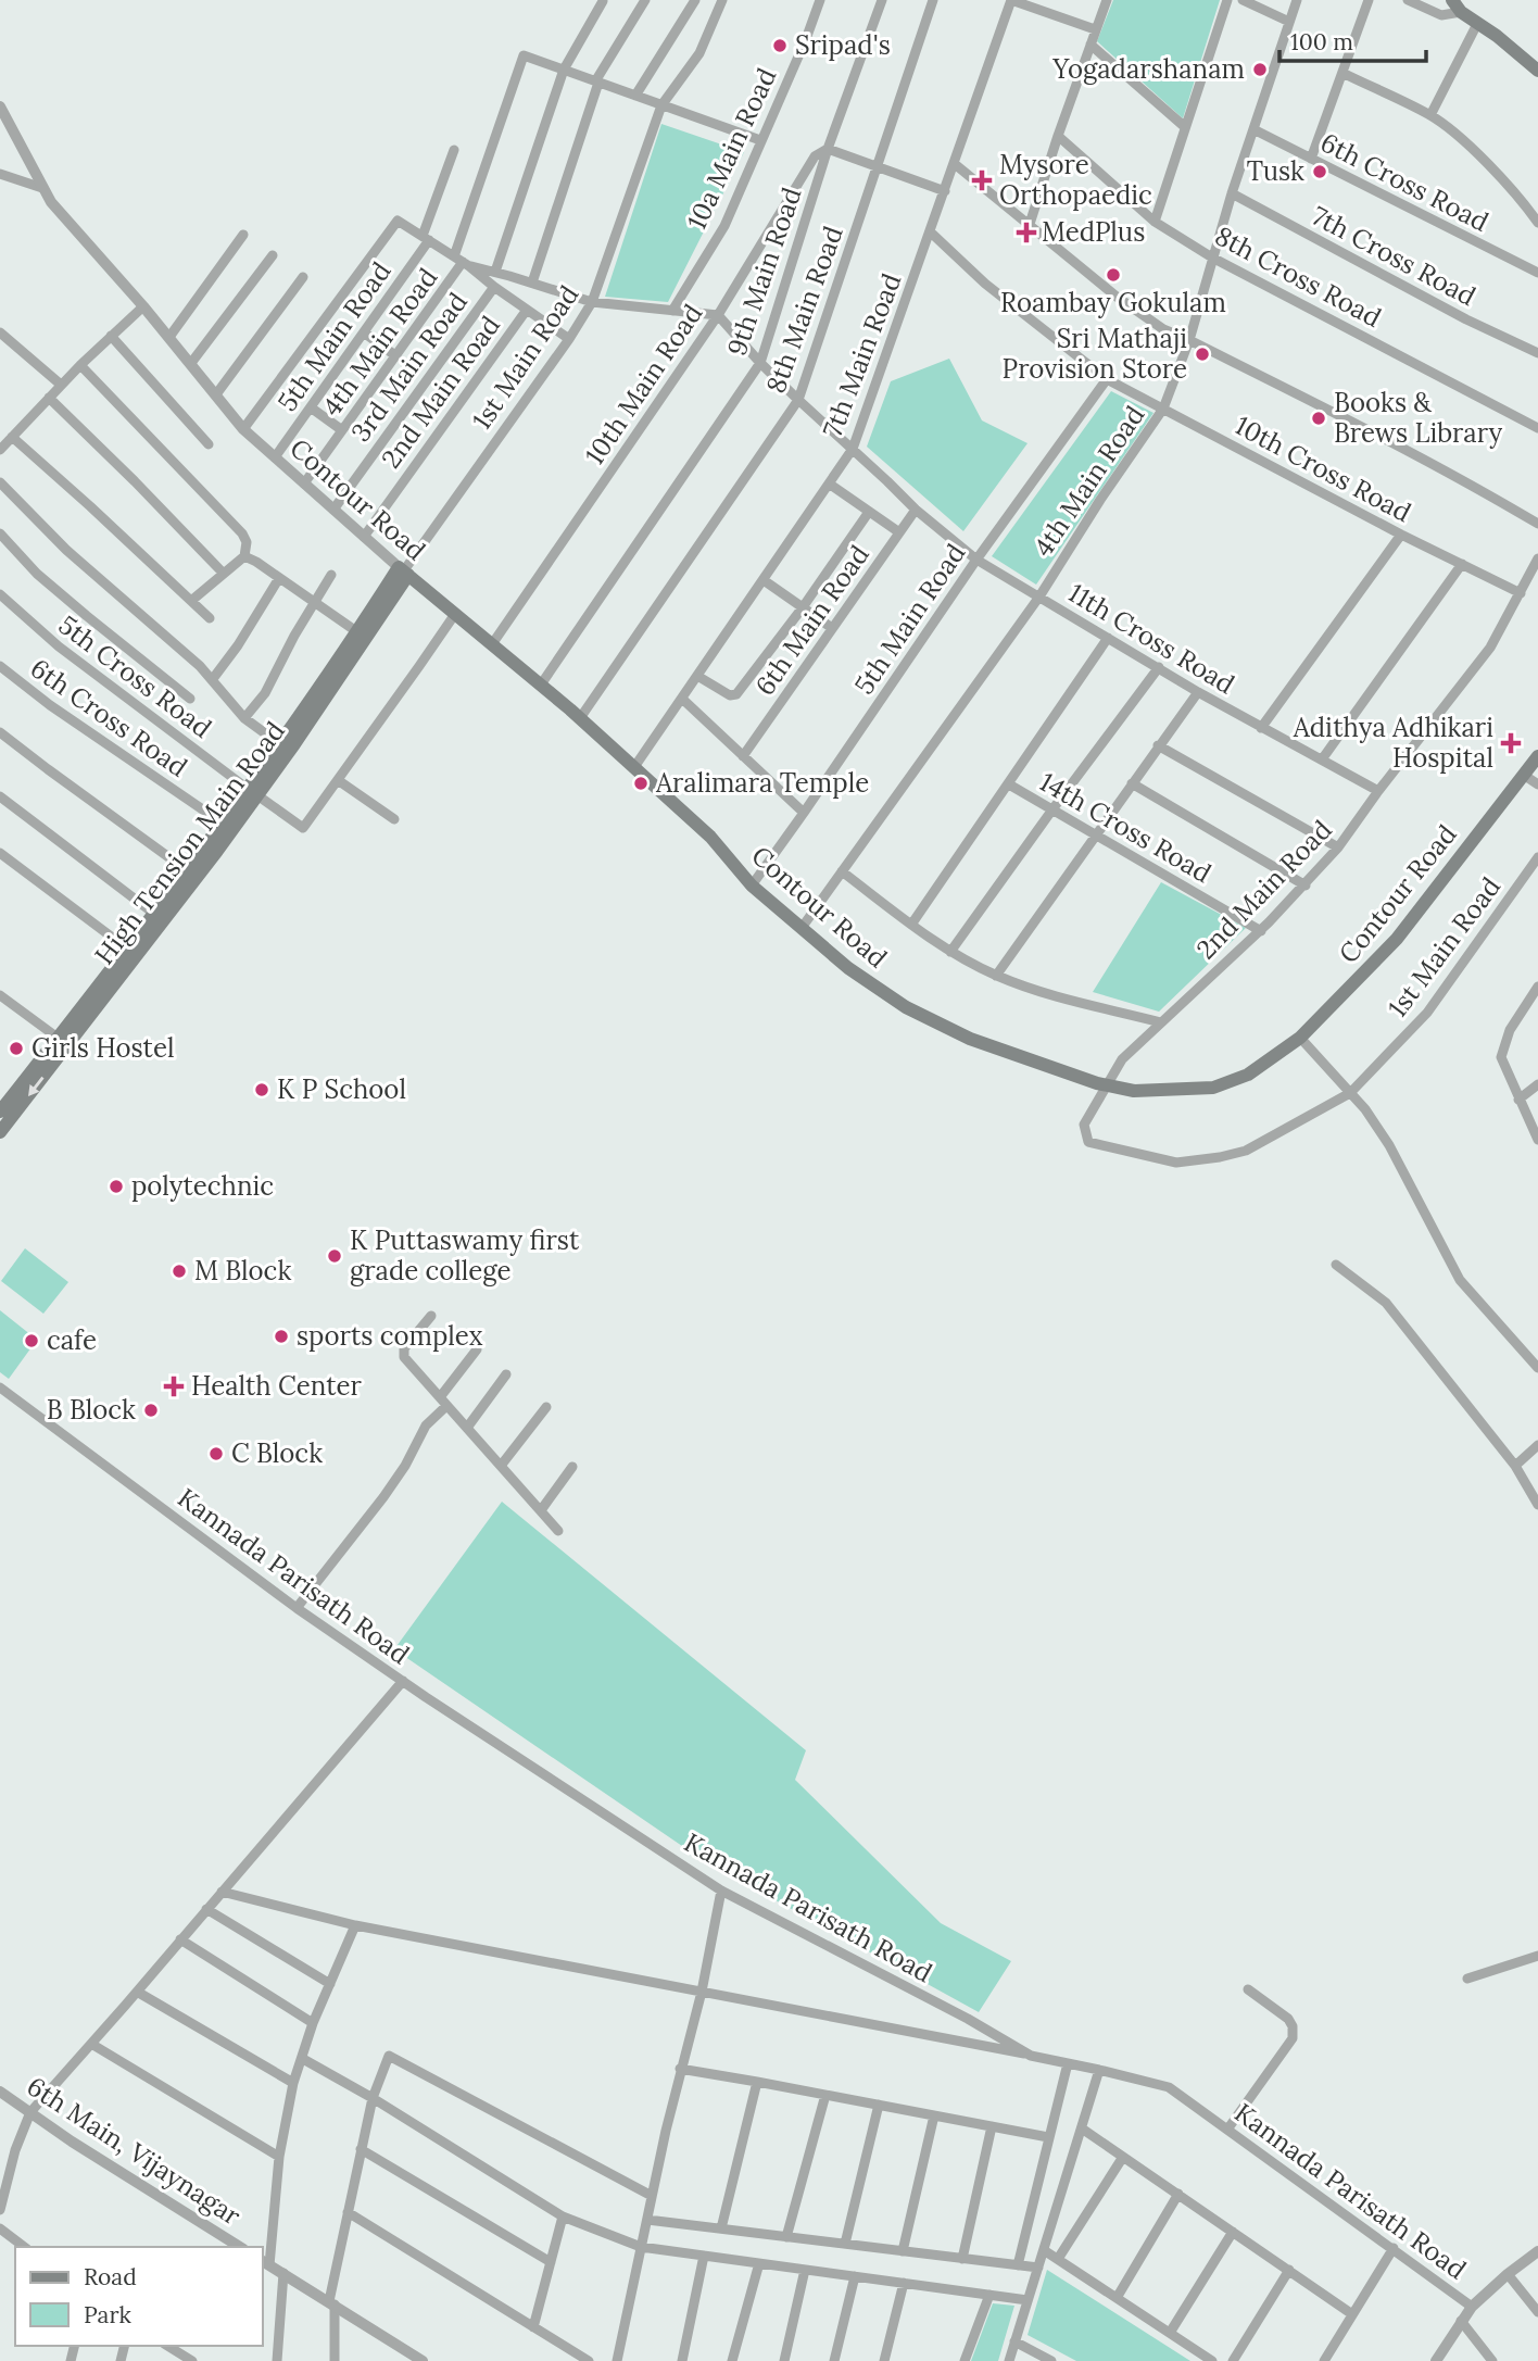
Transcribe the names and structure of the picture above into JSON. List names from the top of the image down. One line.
{"streets":{"main road":["Contour Road","High Tension Main Road"],"street":["10a Main Road","6th Cross Road","7th Cross Road","9th Main Road","8th Cross Road","8th Main Road","5th Main Road","4th Main Road","7th Main Road","1st Main Road","3rd Main Road","10th Main Road","2nd Main Road","10th Cross Road","6th Main Road","11th Cross Road","5th Cross Road","14th Cross Road","Kannada Parisath Road","6th Main, Vijaynagar"]},"crossings":[["6th Cross Road","4th Main Road"],["6th Cross Road","High Tension Main Road"],["7th Cross Road","4th Main Road"],["9th Main Road","10th Main Road"],["9th Main Road","Contour Road"],["9th Main Road","11th Cross Road"],["8th Cross Road","4th Main Road"],["8th Main Road","Contour Road"],["8th Main Road","11th Cross Road"],["5th Main Road","10th Cross Road"],["5th Main Road","Contour Road"],["5th Main Road","11th Cross Road"],["4th Main Road","10th Cross Road"],["4th Main Road","Contour Road"],["4th Main Road","11th Cross Road"],["7th Main Road","10th Cross Road"],["7th Main Road","Contour Road"],["7th Main Road","11th Cross Road"],["1st Main Road","2nd Main Road"],["1st Main Road","Contour Road"],["1st Main Road","High Tension Main Road"],["3rd Main Road","Contour Road"],["10th Main Road","Contour Road"],["10th Main Road","11th Cross Road"],["2nd Main Road","10th Cross Road"],["2nd Main Road","Contour Road"],["2nd Main Road","11th Cross Road"],["2nd Main Road","14th Cross Road"],["Contour Road","High Tension Main Road"],["6th Main Road","11th Cross Road"],["5th Cross Road","High Tension Main Road"]],"places":{"other":["Sripad's","Yogadarshanam","Tusk","Roambay Gokulam","Sri Mathaji Provision Store","Books & Brews Library","Aralimara Temple","Girls Hostel","K P School","polytechnic","K Puttaswamy first grade college","M Block","sports complex","cafe","B Block","C Block"],"health":["Mysore Orthopaedic","MedPlus","Adithya Adhikari Hospital","Health Center"]},"legend":["Road","Park"],"scale_bar":"100 m"}
